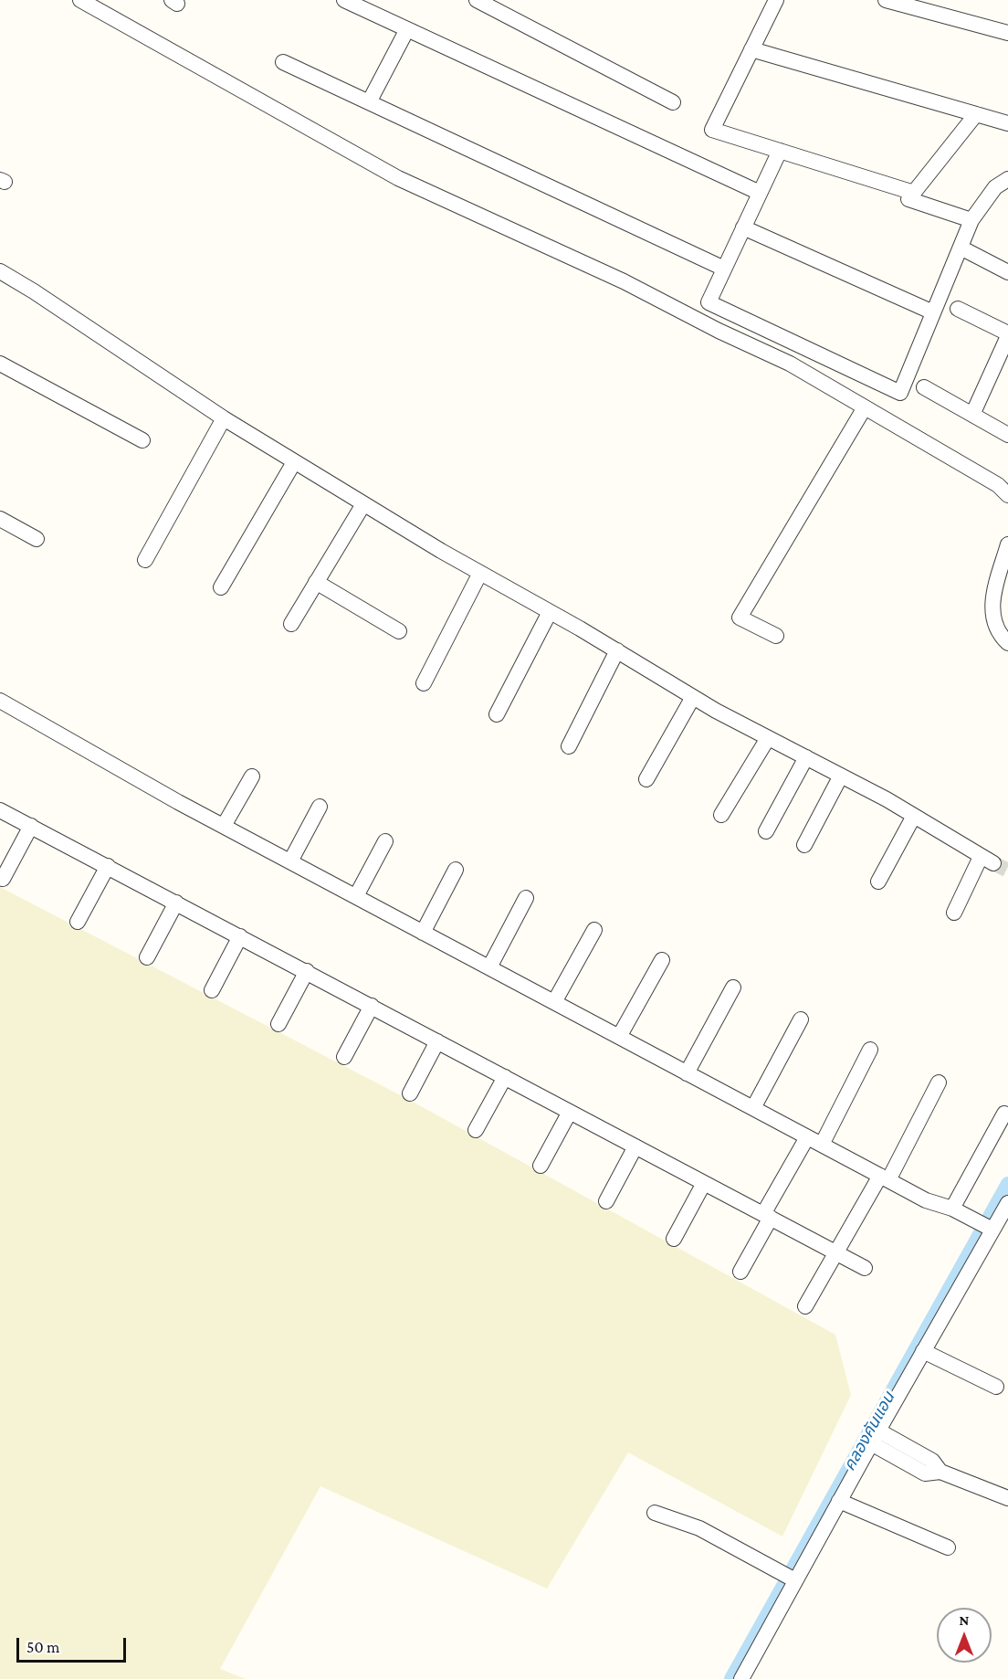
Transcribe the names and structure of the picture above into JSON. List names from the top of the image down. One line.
{"water":["คลองคันแอน"],"scale_bar":"50 m","north":"top"}
